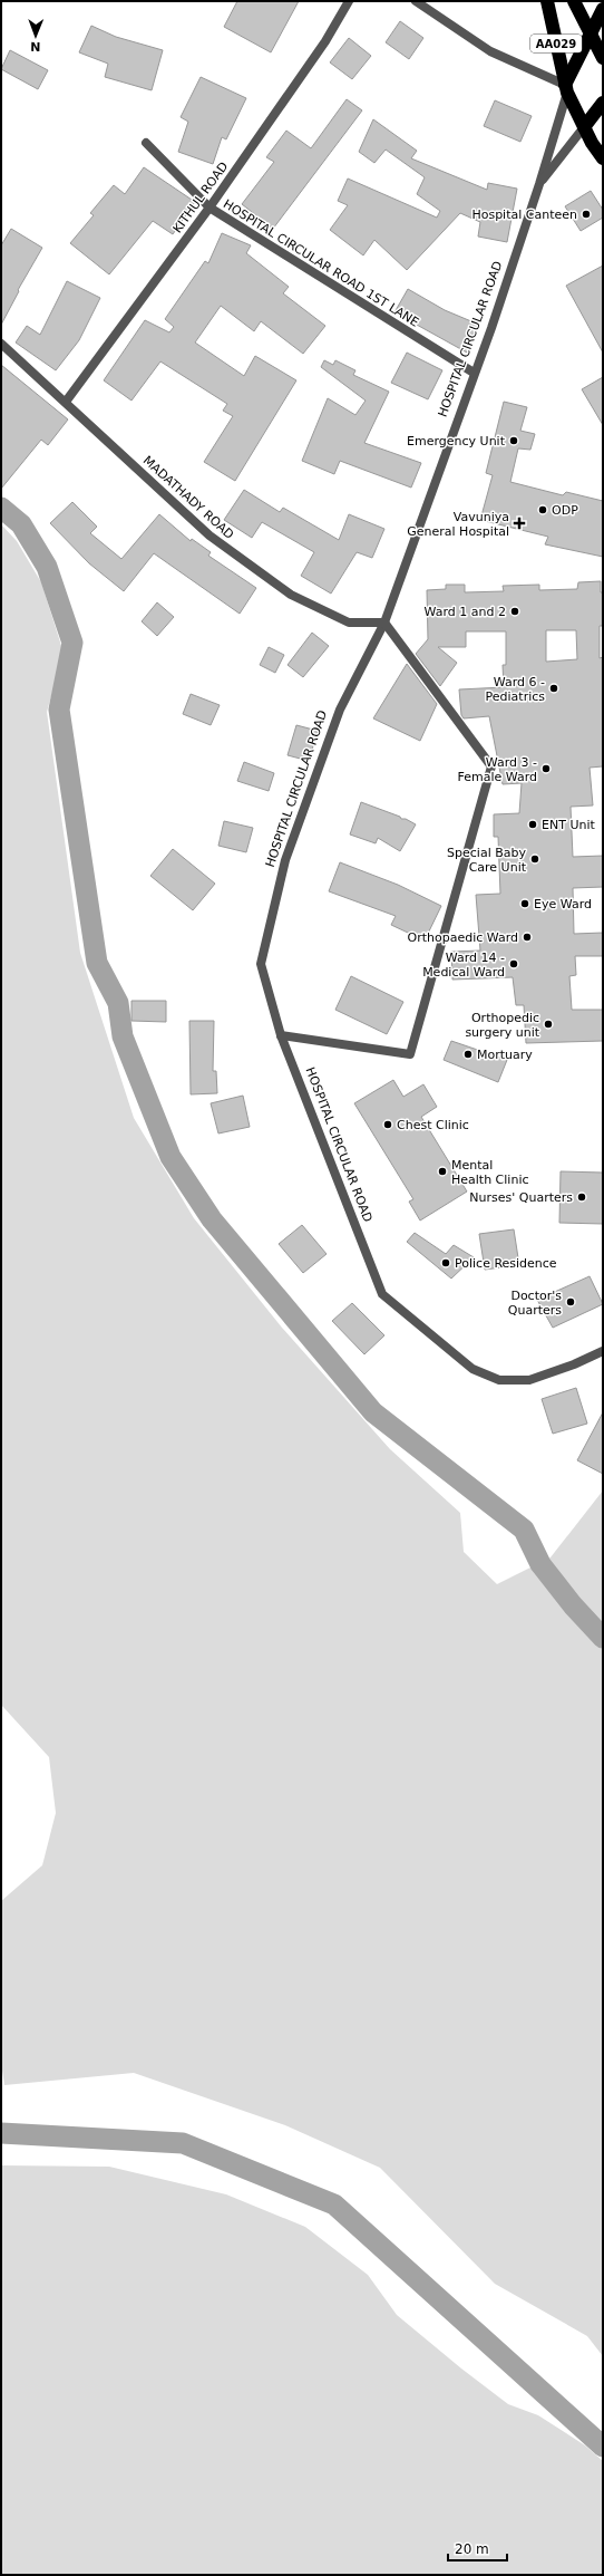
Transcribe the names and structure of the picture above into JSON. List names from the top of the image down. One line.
{"streets":{"highway":["AA029","HOSPITAL CIRCULAR ROAD"],"street":["KITHUL ROAD","HOSPITAL CIRCULAR ROAD 1ST LANE","MADATHADY ROAD"]},"crossings":[["AA029","HOSPITAL CIRCULAR ROAD"],["KITHUL ROAD","HOSPITAL CIRCULAR ROAD 1ST LANE"],["KITHUL ROAD","MADATHADY ROAD"],["HOSPITAL CIRCULAR ROAD 1ST LANE","HOSPITAL CIRCULAR ROAD"],["HOSPITAL CIRCULAR ROAD","MADATHADY ROAD"]],"places":{"other":["Hospital Canteen","Emergency Unit","ODP","Ward 1 and 2","Ward 6 - Pediatrics","Ward 3 - Female Ward","ENT Unit","Special Baby Care Unit","Eye Ward","Orthopaedic Ward","Ward 14 - Medical Ward","Orthopedic surgery unit","Mortuary","Chest Clinic","Mental Health Clinic","Nurses' Quarters","Police Residence","Doctor's Quarters"],"health":["Vavuniya General Hospital"]},"scale_bar":"20 m","north":"bottom"}
